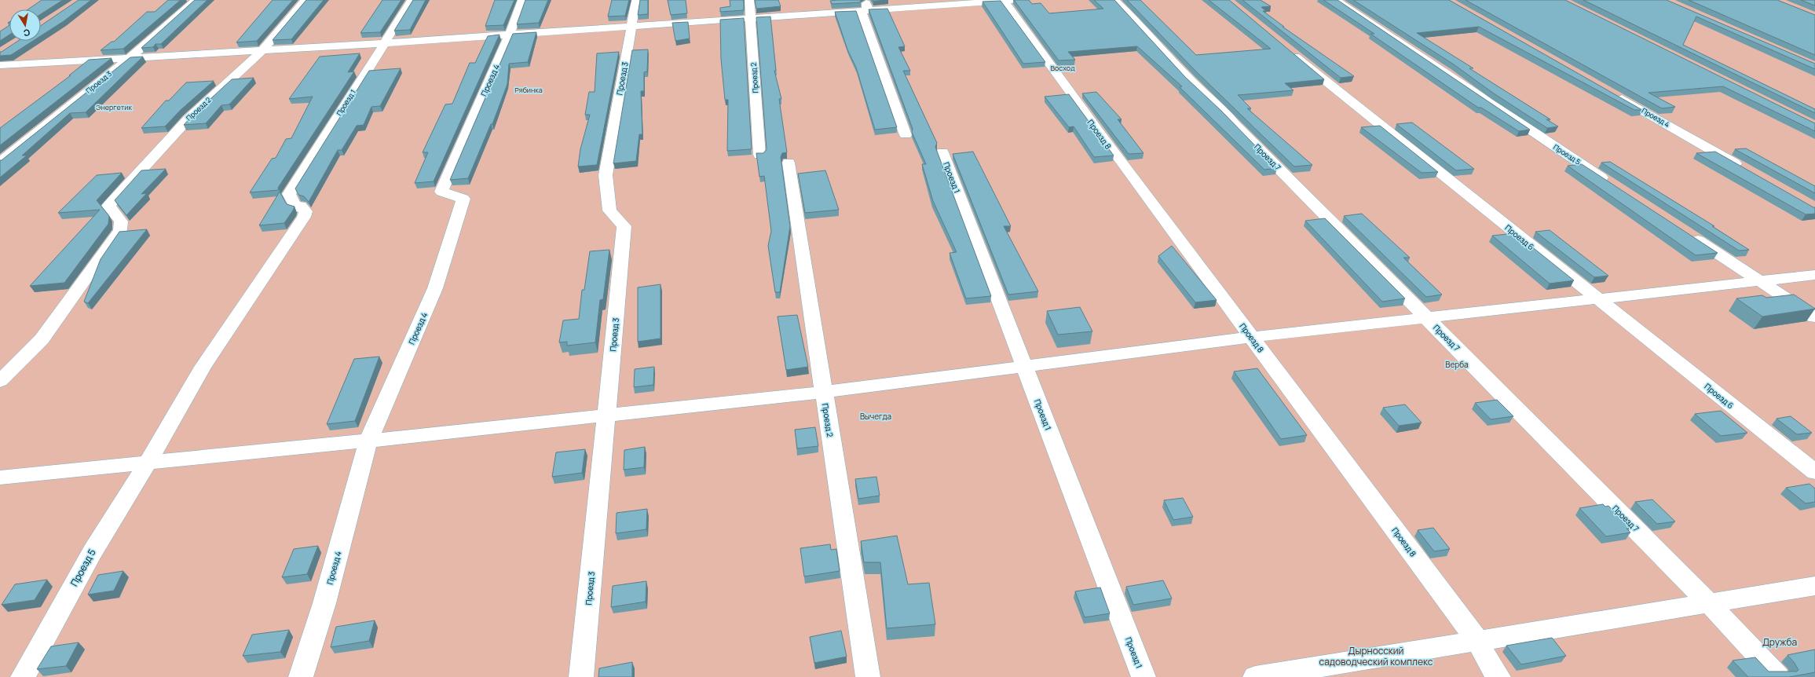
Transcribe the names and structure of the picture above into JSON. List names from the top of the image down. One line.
{"streets":{"street":["Проезд 2","Проезд 3","Проезд 4","Проезд 1","Проезд 8","Проезд 5","Проезд 7","Проезд 6"]},"crossings":[["Проезд 1","Проезд 5"]],"parks":["Восход","Рябинка","Энергетик","Верба","Вычегда","Дружба","Дырносский садоводческий комплекс"],"north":"bottom"}
